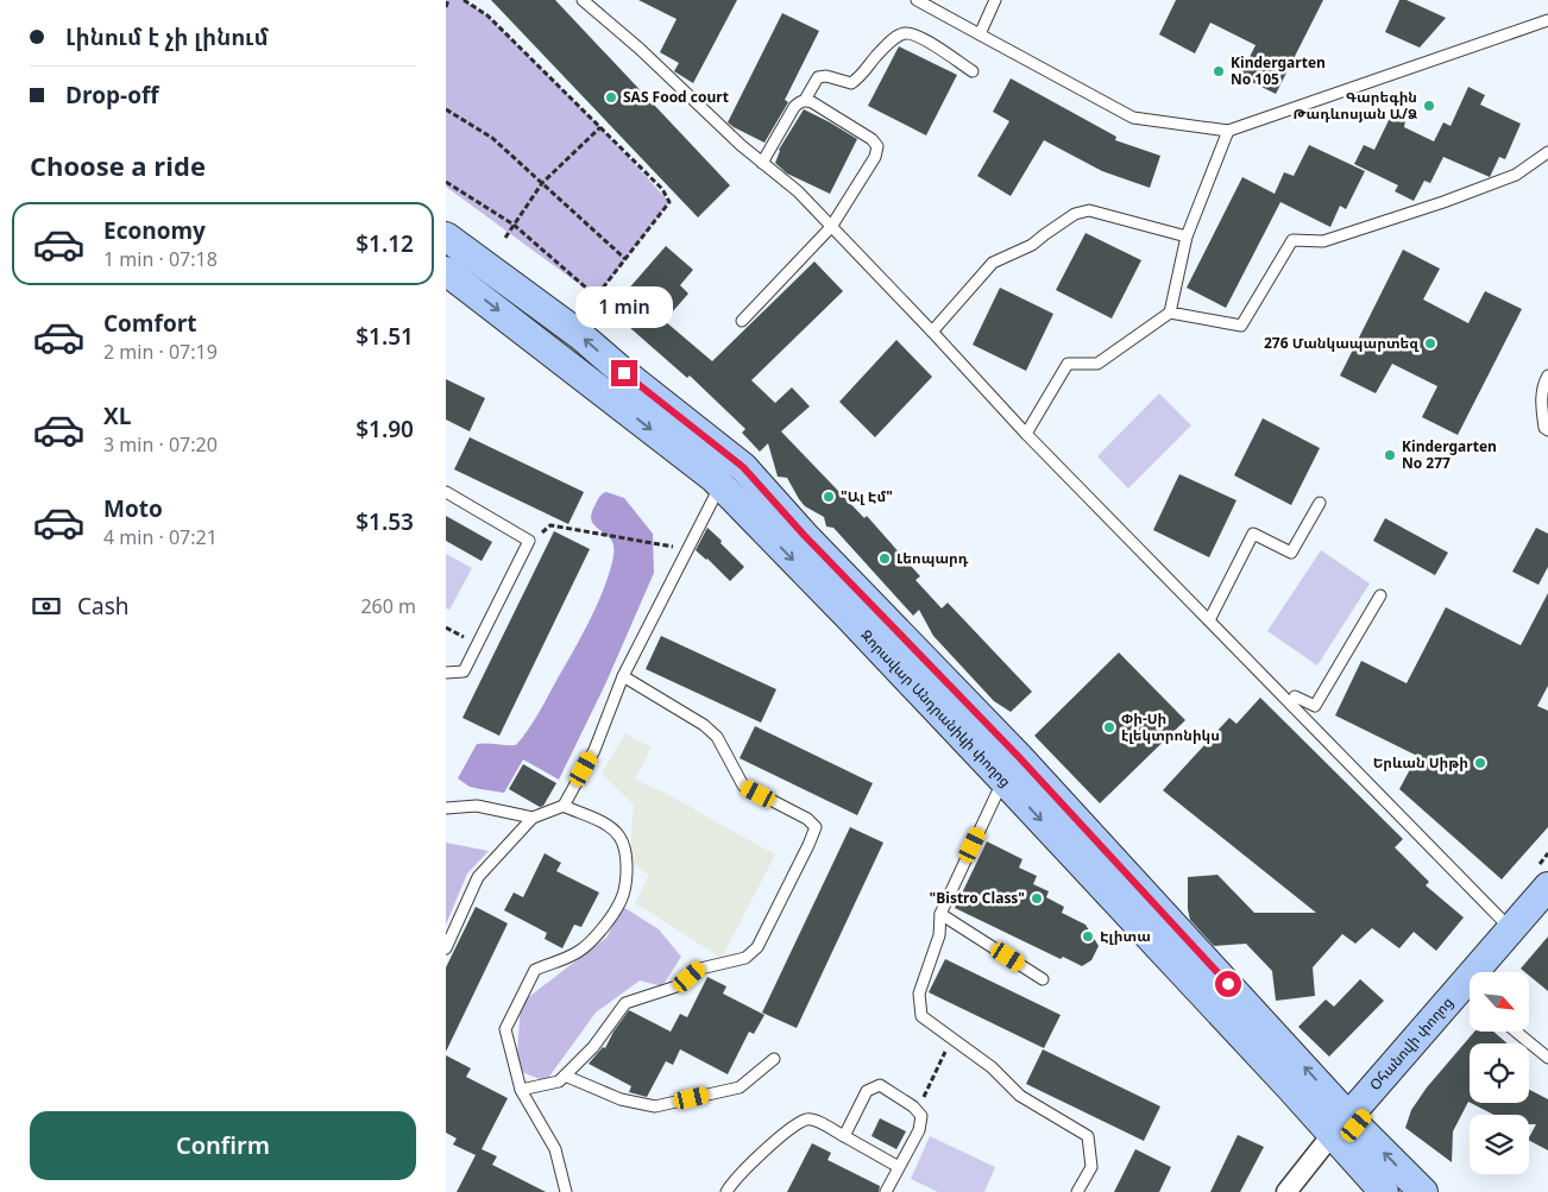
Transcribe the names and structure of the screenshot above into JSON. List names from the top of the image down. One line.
{"streets":{"main road":["Զորավար Անդրանիկի փողոց","Օհանովի փողոց"]},"crossings":[["Զորավար Անդրանիկի փողոց","Օհանովի փողոց"]],"places":["Kindergarten No 105","SAS Food court","Գարեգին Թադևոսյան Ա/Ձ","276 Մանկապարտեզ","Kindergarten No 277","\"Ալ Էմ\"","Լեոպարդ","Փի-Սի էլեկտրոնիկս","Երևան Սիթի","\"Bistro Class\"","Էլիտա"],"north":"bottom right","page":{"banner":["Լինում է չի լինում","Drop-off"],"heading":"Choose a ride","list":[{"name":"Economy","note":"1 min · 07:18","value":"$1.12"},{"name":"Comfort","note":"2 min · 07:19","value":"$1.51"},{"name":"XL","note":"3 min · 07:20","value":"$1.90"},{"name":"Moto","note":"4 min · 07:21","value":"$1.53"}],"bubble":"1 min","pay":["Cash","260 m"],"buttons":"Confirm"}}
